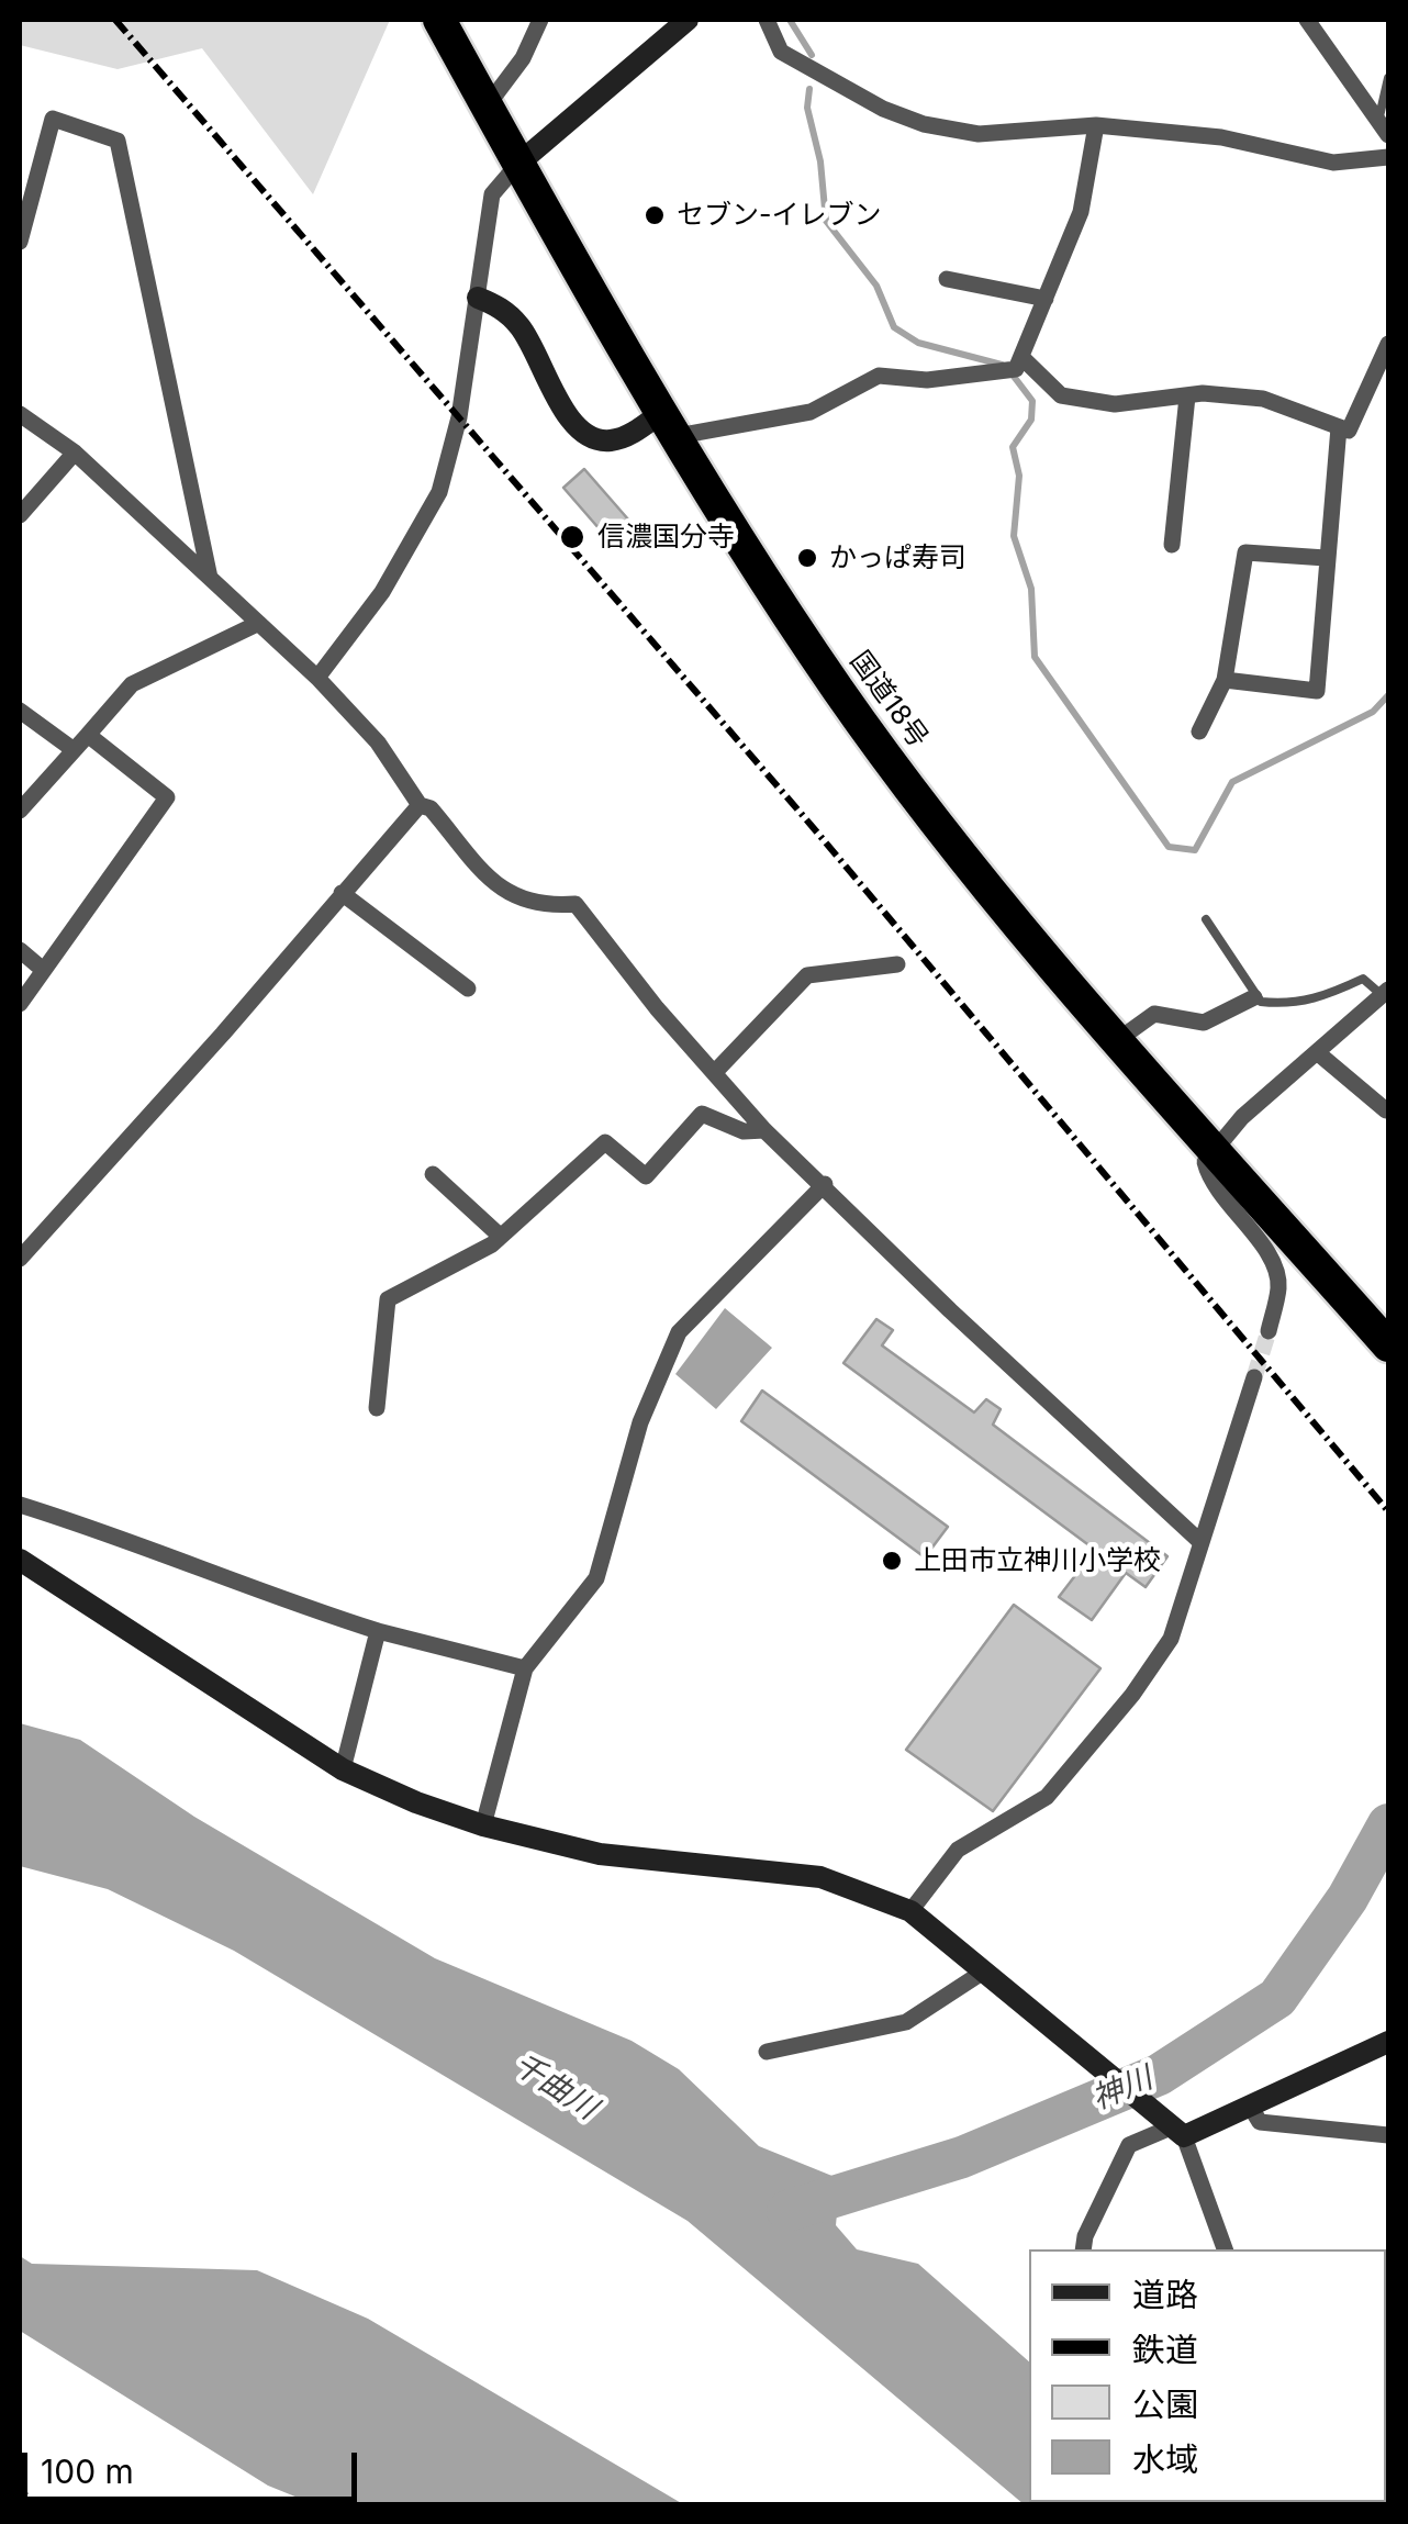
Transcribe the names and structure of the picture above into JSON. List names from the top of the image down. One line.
{"streets":{"highway":["国道18号"]},"water":["千曲川","神川"],"places":["セブン-イレブン","信濃国分寺","かっぱ寿司","上田市立神川小学校"],"legend":["道路","鉄道","公園","水域"],"scale_bar":"100 m"}
